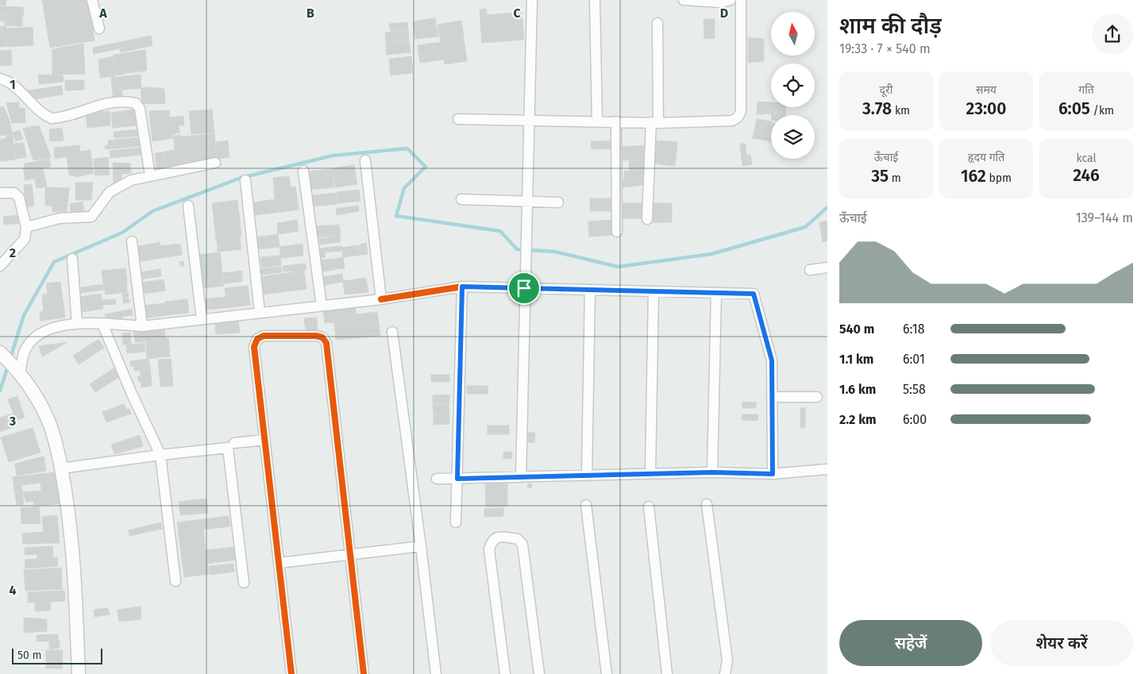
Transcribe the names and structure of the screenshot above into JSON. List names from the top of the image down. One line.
{"scale_bar":"50 m","north":"top","page":{"heading":["शाम की दौड़","19:33 · 7 × 540 m"],"stats":[["दूरी","3.78 km"],["समय","23:00"],["गति","6:05 /km"],["ऊँचाई","35 m"],["हृदय गति","162 bpm"],["kcal","246"]],"chart":["ऊँचाई","139–144 m"],"list":[{"name":"540 m","note":"6:18"},{"name":"1.1 km","note":"6:01"},{"name":"1.6 km","note":"5:58"},{"name":"2.2 km","note":"6:00"}],"buttons":["सहेजें","शेयर करें"],"scale":"50 m"},"grid":{"columns":["A","B","C","D"],"rows":["1","2","3","4"]}}
